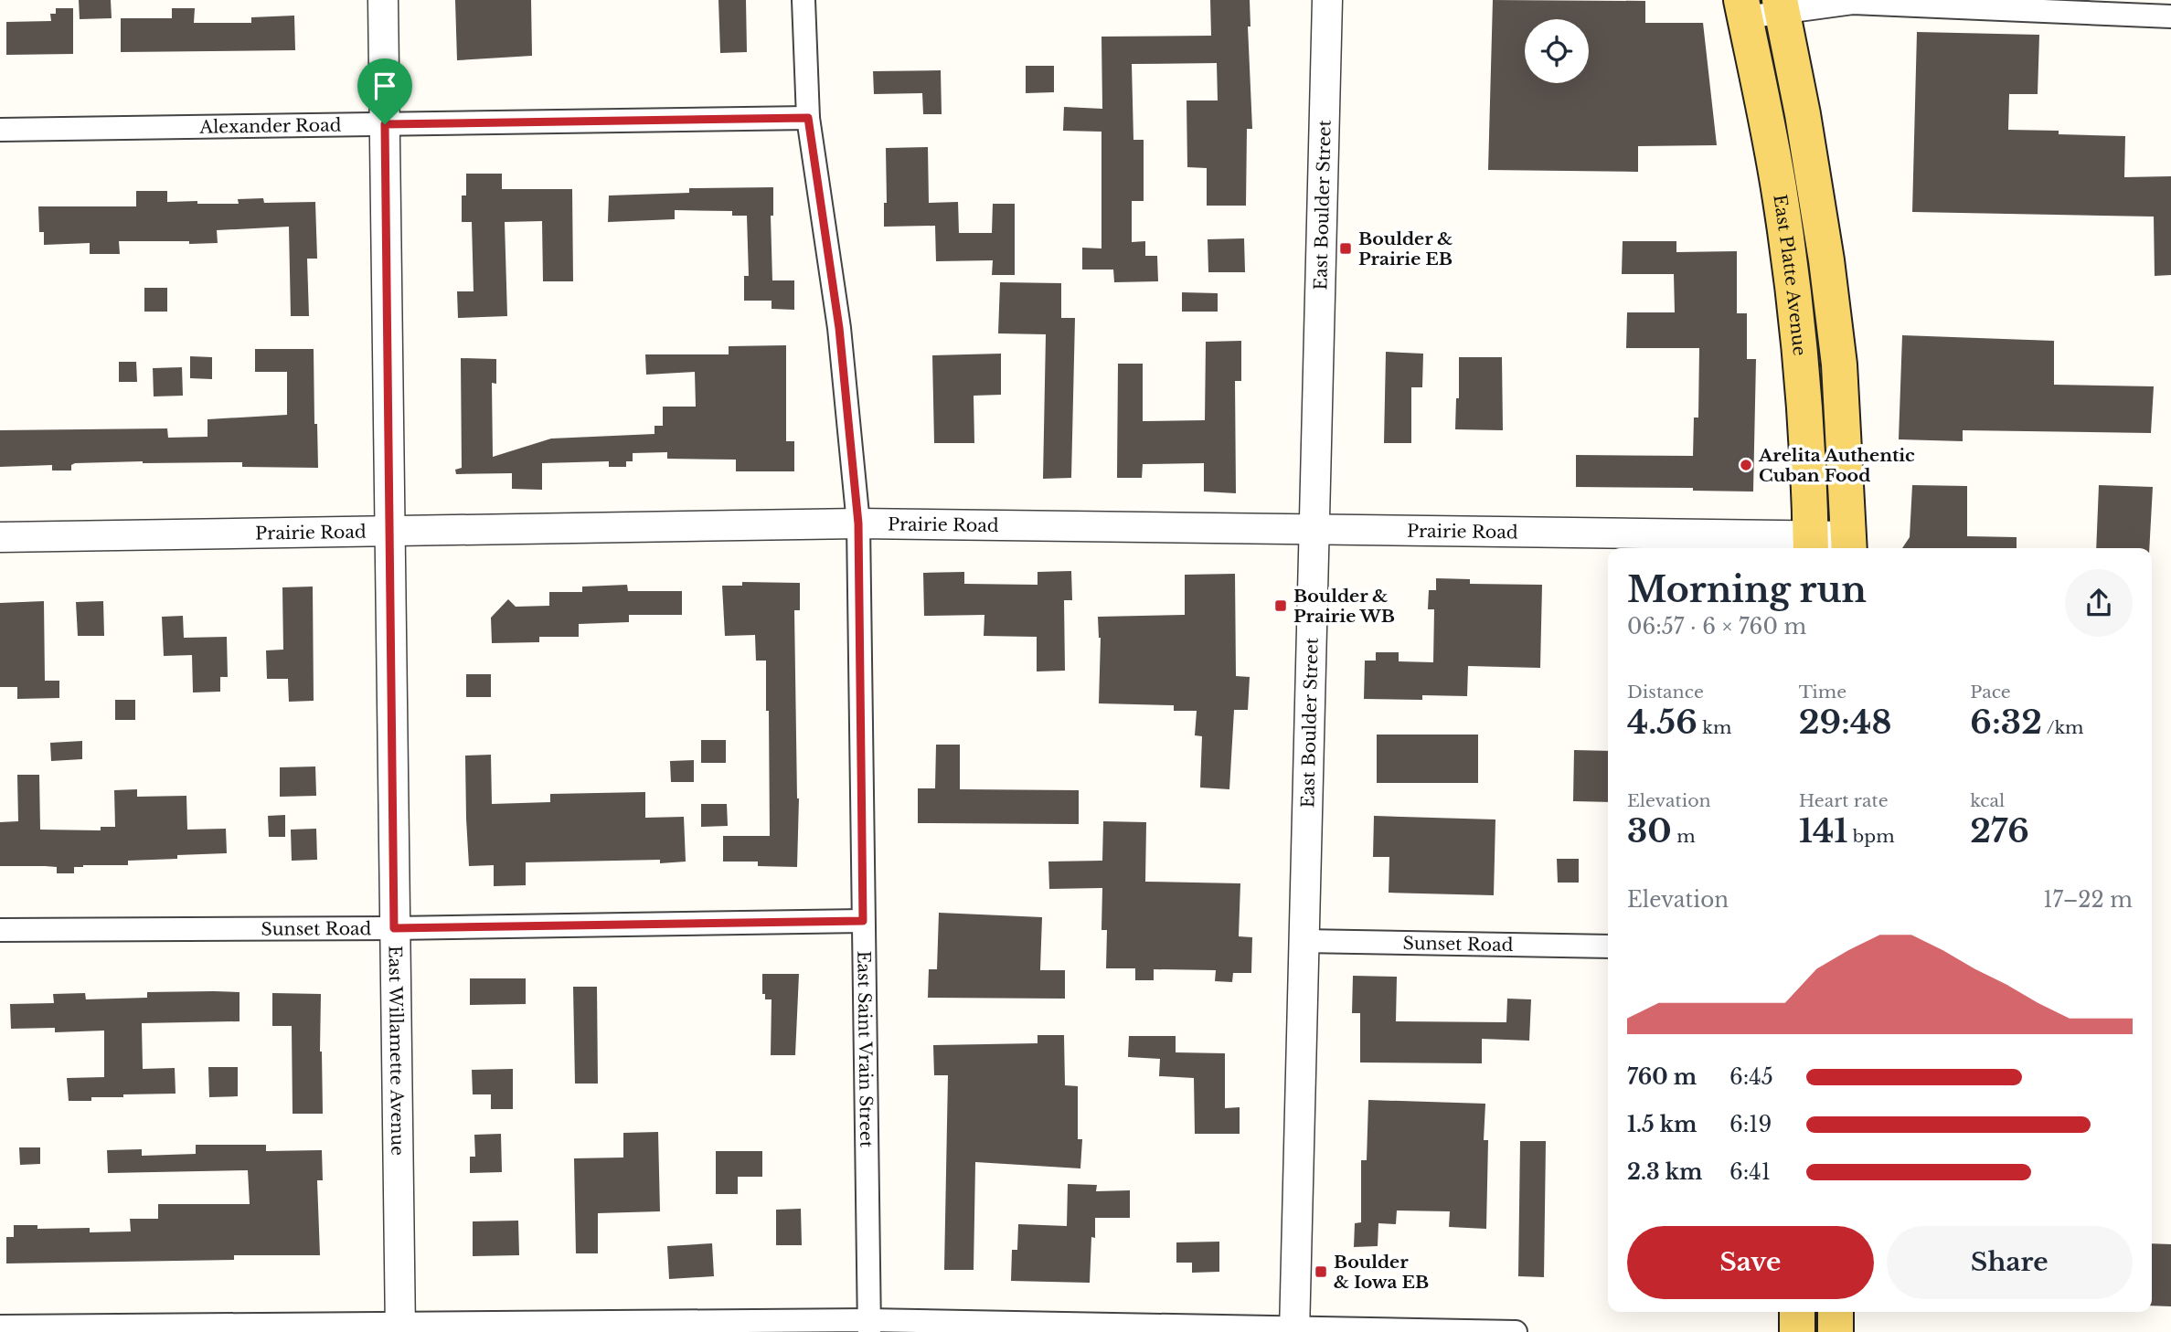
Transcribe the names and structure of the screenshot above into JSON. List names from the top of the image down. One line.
{"streets":{"main road":["East Platte Avenue"],"street":["Alexander Road","East Boulder Street","Prairie Road","Sunset Road","East Saint Vrain Street","East Willamette Avenue"]},"crossings":[["Alexander Road","East Saint Vrain Street"],["Alexander Road","East Willamette Avenue"],["East Boulder Street","Prairie Road"],["East Boulder Street","Sunset Road"],["East Platte Avenue","Prairie Road"],["Prairie Road","East Saint Vrain Street"],["Prairie Road","East Willamette Avenue"],["Sunset Road","East Saint Vrain Street"],["Sunset Road","East Willamette Avenue"]],"places":{"transit":["Boulder & Prairie EB","Boulder & Prairie WB","Boulder & Iowa EB"],"other":["Arelita Authentic Cuban Food"]},"page":{"heading":["Morning run","06:57 · 6 × 760 m"],"stats":[["Distance","4.56 km"],["Time","29:48"],["Pace","6:32 /km"],["Elevation","30 m"],["Heart rate","141 bpm"],["kcal","276"]],"chart":["Elevation","17–22 m"],"list":[{"name":"760 m","note":"6:45"},{"name":"1.5 km","note":"6:19"},{"name":"2.3 km","note":"6:41"}],"buttons":["Save","Share"]}}
